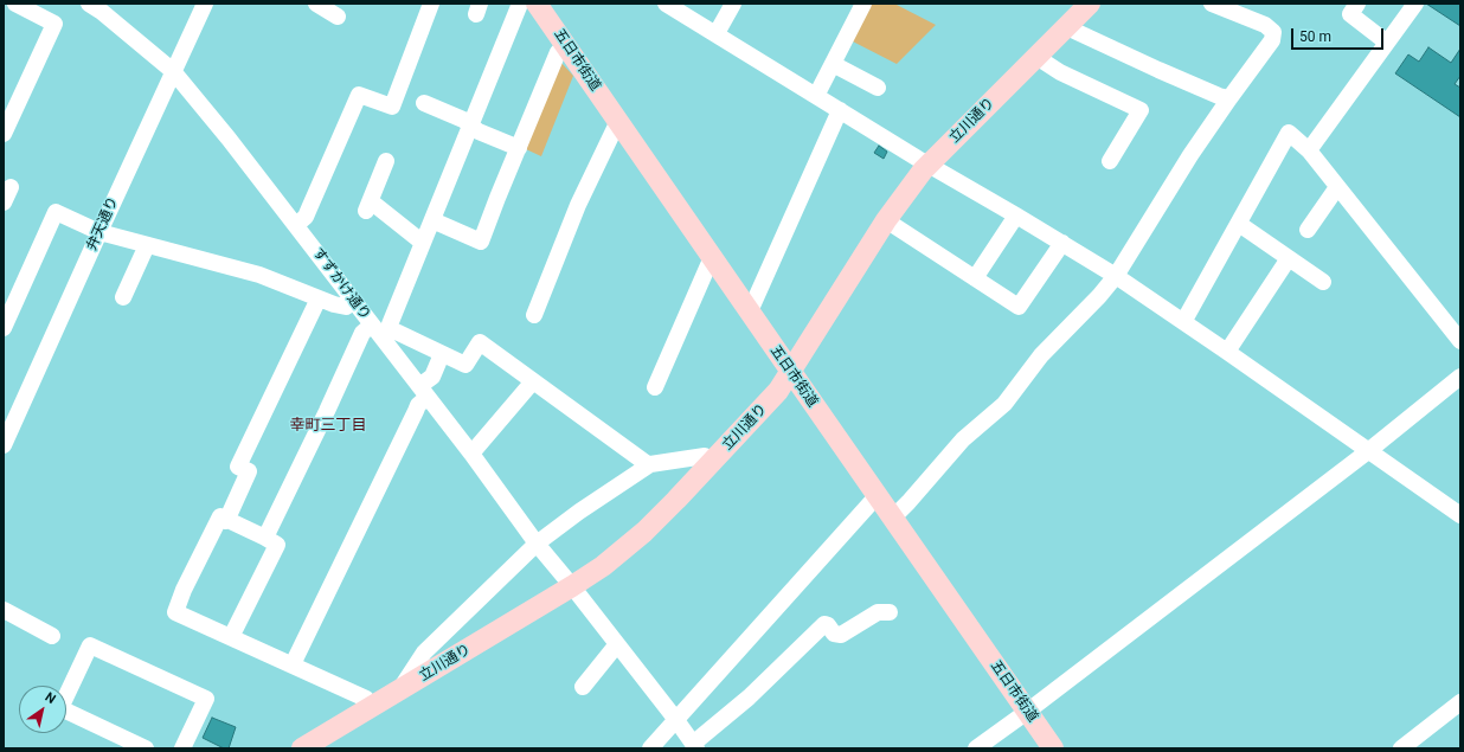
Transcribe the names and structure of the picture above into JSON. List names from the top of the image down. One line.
{"streets":{"main road":["五日市街道","立川通り"],"street":["弁天通り","すずかけ通り"]},"crossings":[["五日市街道","立川通り"],["立川通り","すずかけ通り"],["弁天通り","すずかけ通り"]],"districts":["幸町三丁目"],"scale_bar":"50 m","north":"top right"}
